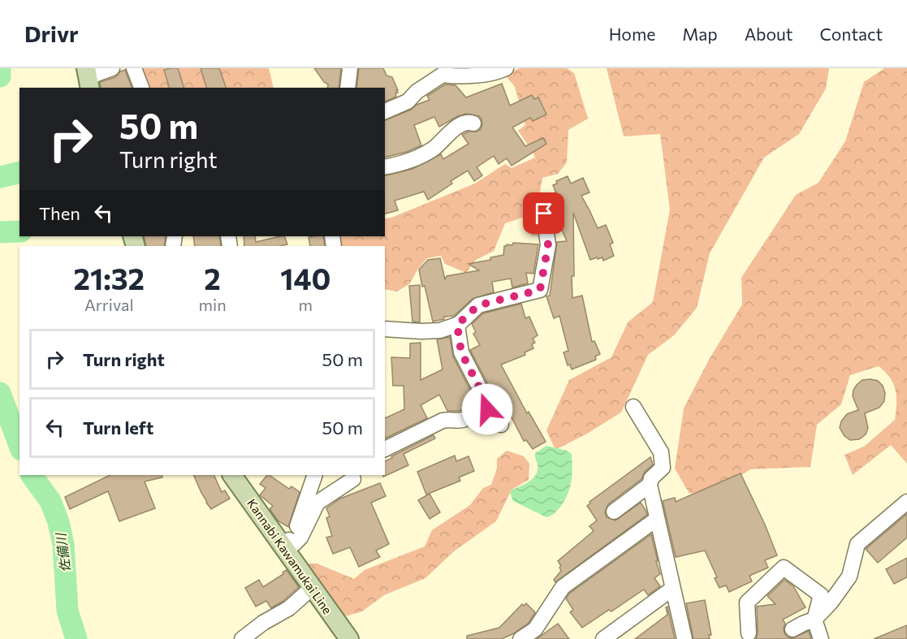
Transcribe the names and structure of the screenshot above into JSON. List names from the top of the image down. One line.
{"streets":{"main road":["Kannabi Kawamukai Line"]},"water":["佐備川"],"page":{"header":"Drivr","nav":["Home","Map","About","Contact"],"turn":["50 m","Turn right"],"then":"Then","eta":["21:32","Arrival","2","min","140","m"],"list":[{"name":"Turn right","value":"50 m"},{"name":"Turn left","value":"50 m"}]}}
